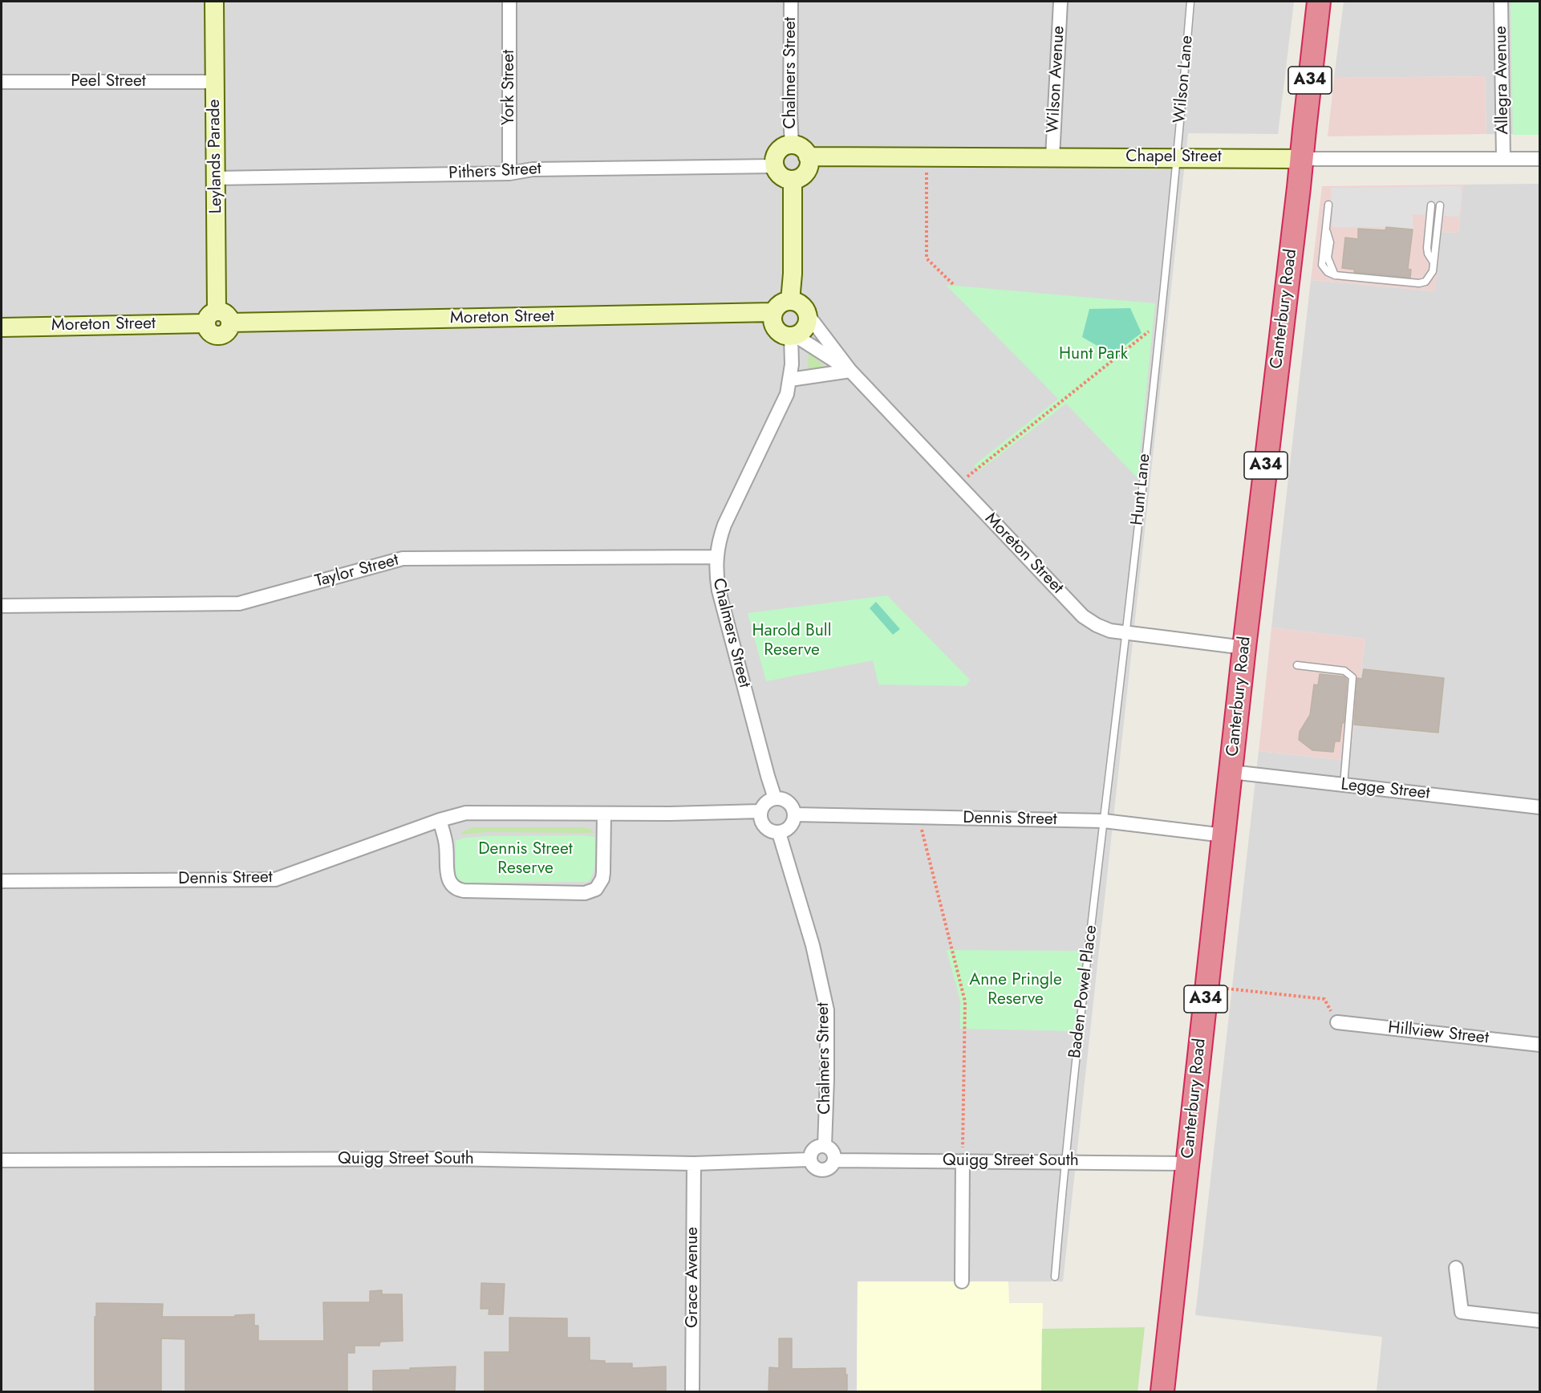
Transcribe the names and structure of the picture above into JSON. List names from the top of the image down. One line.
{"streets":{"highway":["A34","Canterbury Road"],"street":["Chalmers Street","Wilson Avenue","Allegra Avenue","Peel Street","York Street","Leylands Parade","Chapel Street","Pithers Street","Moreton Street","Taylor Street","Legge Street","Dennis Street","Hillview Street","Quigg Street South","Grace Avenue"],"lane":["Wilson Lane","Hunt Lane","Baden Powel Place"]},"crossings":[["Chalmers Street","Chapel Street"],["Chalmers Street","Pithers Street"],["Chalmers Street","Moreton Street"],["Chalmers Street","Taylor Street"],["Chalmers Street","Dennis Street"],["Chalmers Street","Quigg Street South"],["Wilson Avenue","Chapel Street"],["Wilson Lane","Chapel Street"],["Wilson Lane","Hunt Lane"],["Allegra Avenue","Chapel Street"],["Peel Street","Leylands Parade"],["York Street","Pithers Street"],["Leylands Parade","Pithers Street"],["Leylands Parade","Moreton Street"],["Chapel Street","Pithers Street"],["Chapel Street","Canterbury Road"],["Chapel Street","Hunt Lane"],["Canterbury Road","Moreton Street"],["Canterbury Road","Legge Street"],["Canterbury Road","Dennis Street"],["Canterbury Road","Quigg Street South"],["Moreton Street","Hunt Lane"],["Hunt Lane","Dennis Street"],["Hunt Lane","Baden Powel Place"],["Dennis Street","Baden Powel Place"],["Baden Powel Place","Quigg Street South"],["Quigg Street South","Grace Avenue"]],"parks":["Hunt Park","Harold Bull Reserve","Dennis Street Reserve","Anne Pringle Reserve"]}
